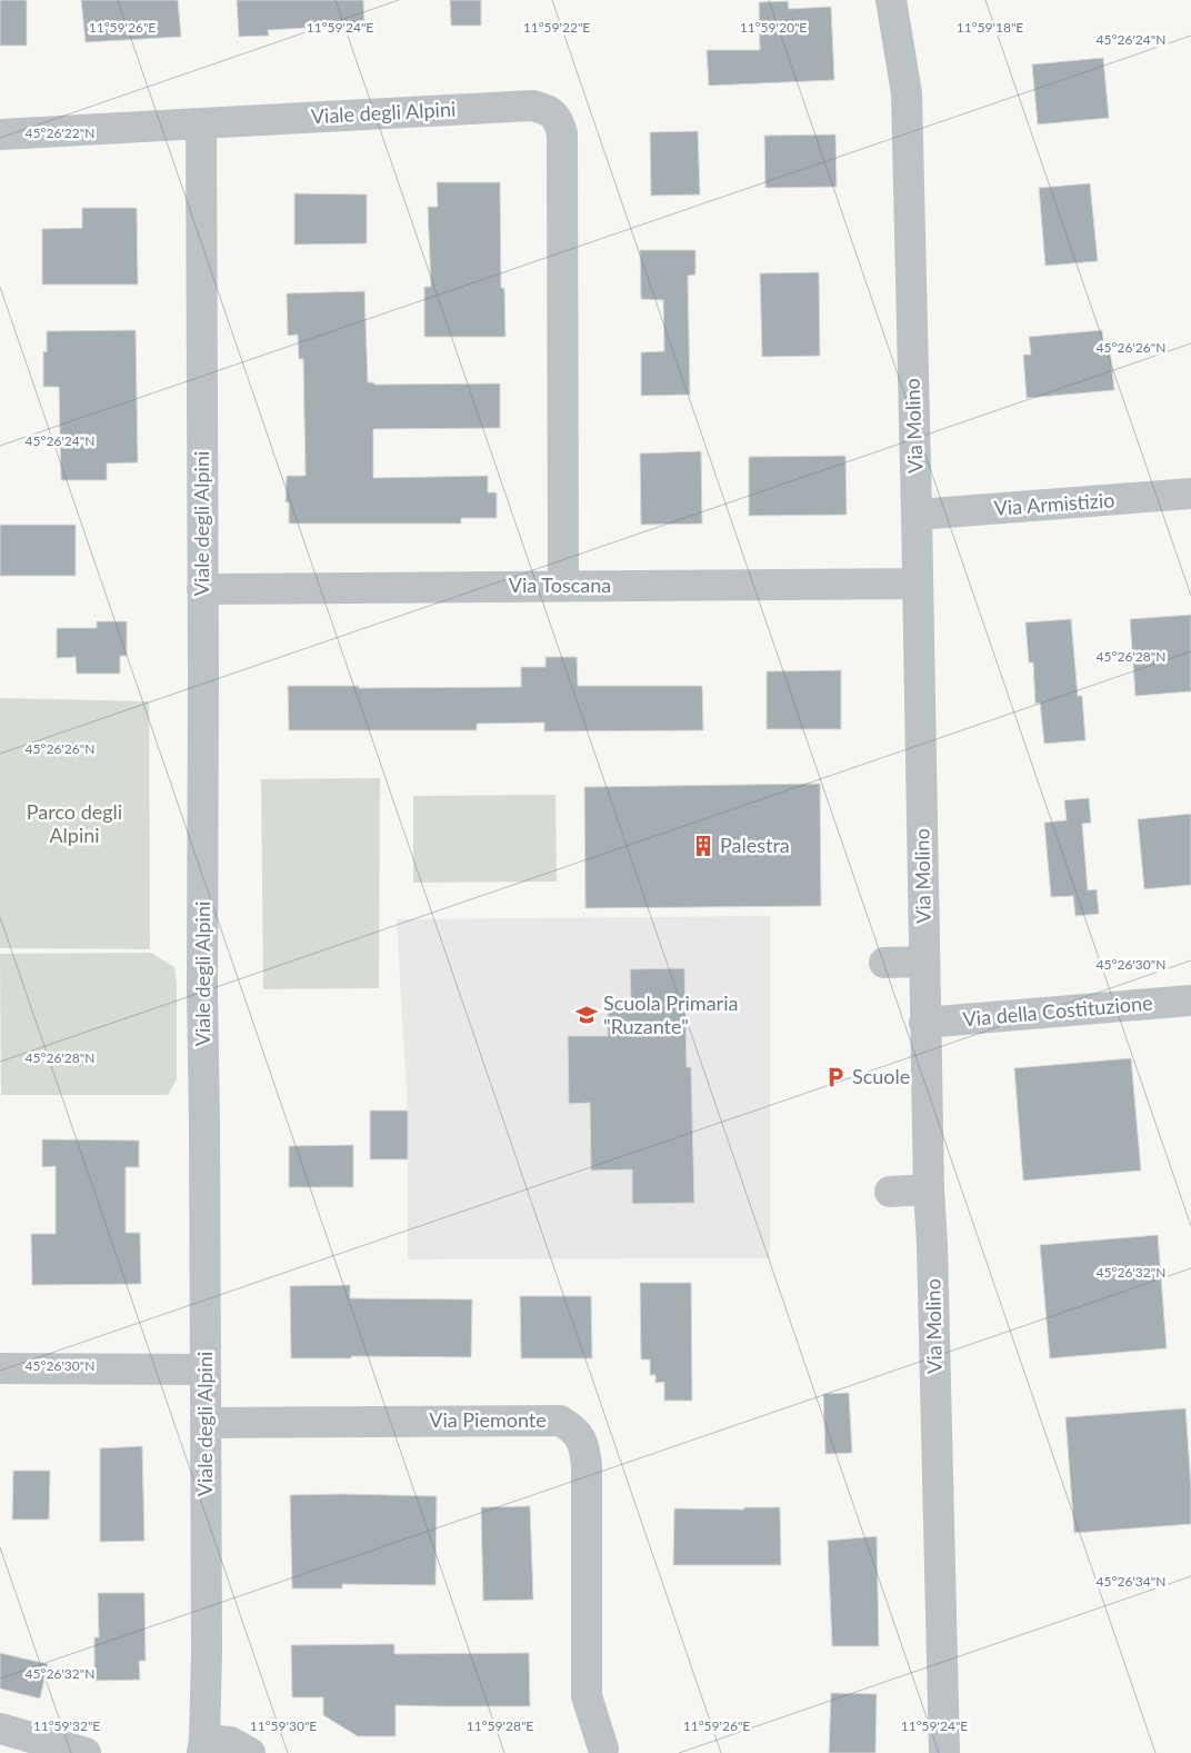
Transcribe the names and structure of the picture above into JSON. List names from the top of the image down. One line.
{"streets":{"street":["Viale degli Alpini","Via Molino","Via Armistizio","Via Toscana","Via della Costituzione","Via Piemonte"]},"crossings":[["Viale degli Alpini","Via Toscana"],["Viale degli Alpini","Via Piemonte"],["Via Molino","Via Armistizio"],["Via Molino","Via Toscana"],["Via Molino","Via della Costituzione"]],"parks":["Parco degli Alpini"],"places":{"building":["Palestra"],"school or university":["Scuola Primaria \"Ruzante\""],"parking":["Scuole"]},"coordinates":["11°59'22\"E","11°59'26\"E","11°59'24\"E","11°59'20\"E","11°59'18\"E","45°26'24\"N","45°26'22\"N","45°26'26\"N","45°26'28\"N","45°26'30\"N","45°26'32\"N","45°26'34\"N","11°59'32\"E","11°59'30\"E","11°59'28\"E"]}
